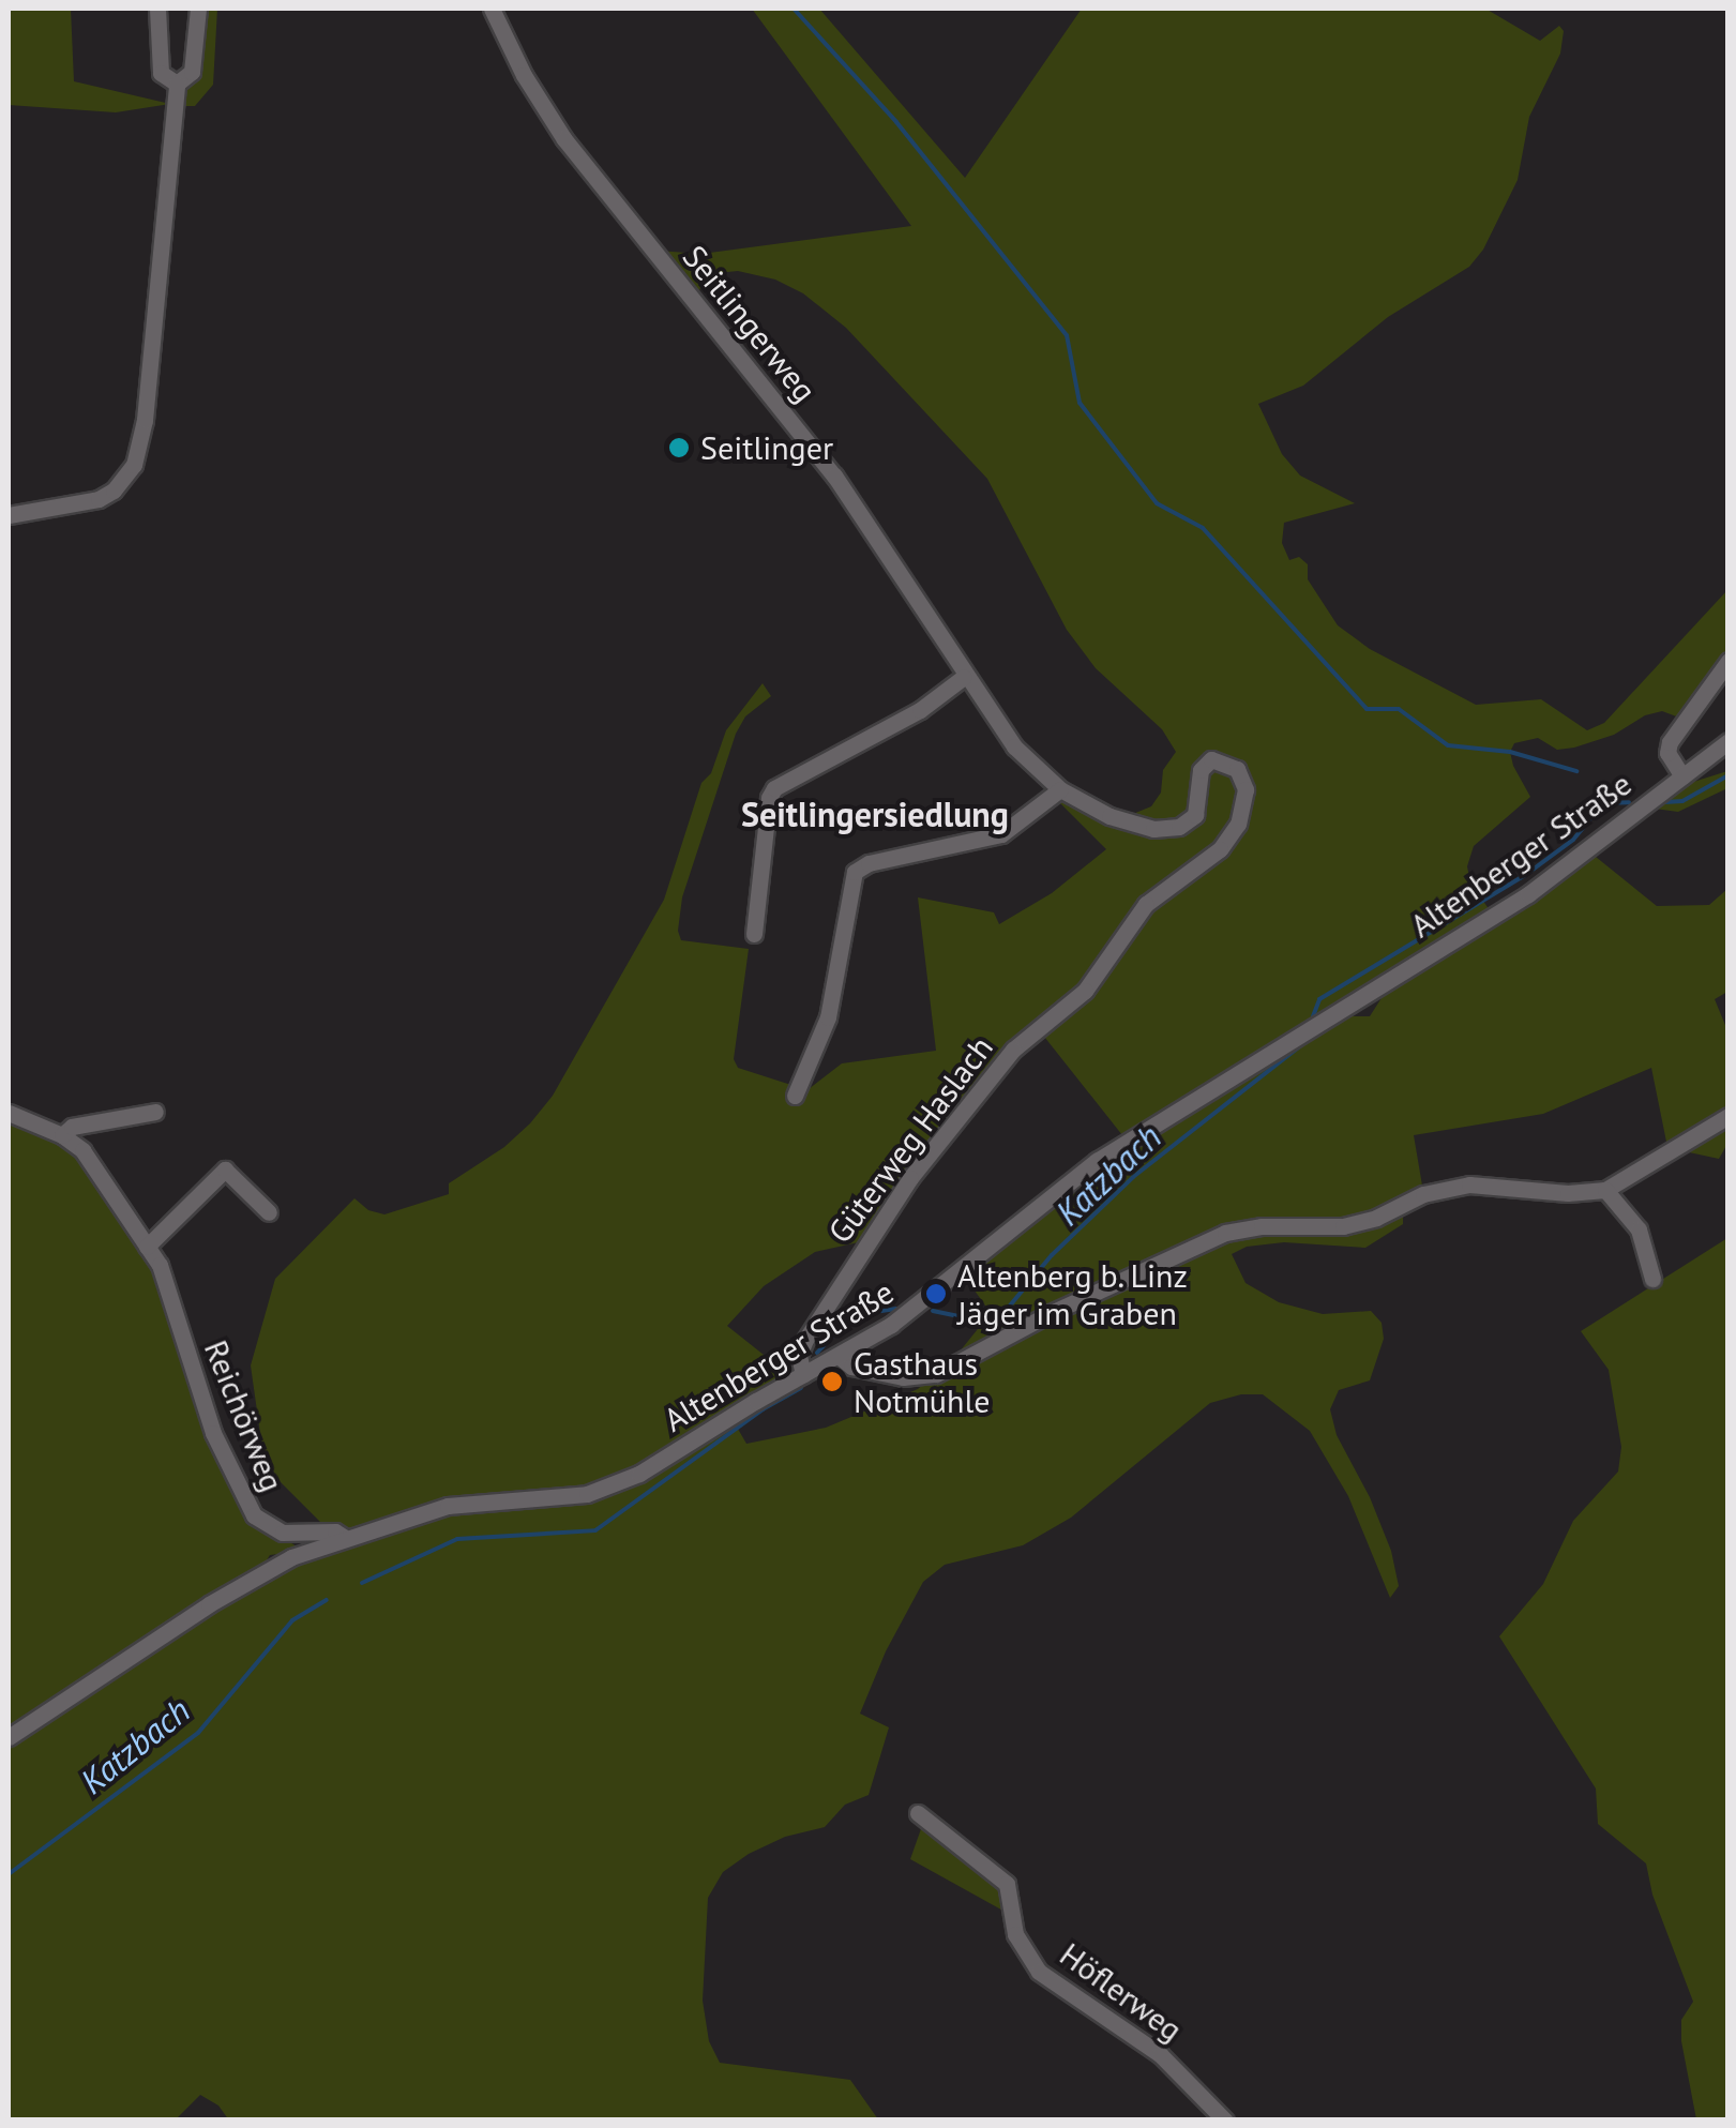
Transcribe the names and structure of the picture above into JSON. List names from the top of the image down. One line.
{"streets":{"street":["Seitlingerweg","Altenberger Straße","Güterweg Haslach","Reichörweg","Höflerweg"]},"crossings":[["Seitlingerweg","Güterweg Haslach"],["Altenberger Straße","Güterweg Haslach"],["Altenberger Straße","Reichörweg"]],"districts":["Seitlingersiedlung"],"water":["Katzbach"],"places":["Seitlinger","Altenberg b. Linz Jäger im Graben","Gasthaus Notmühle"]}
